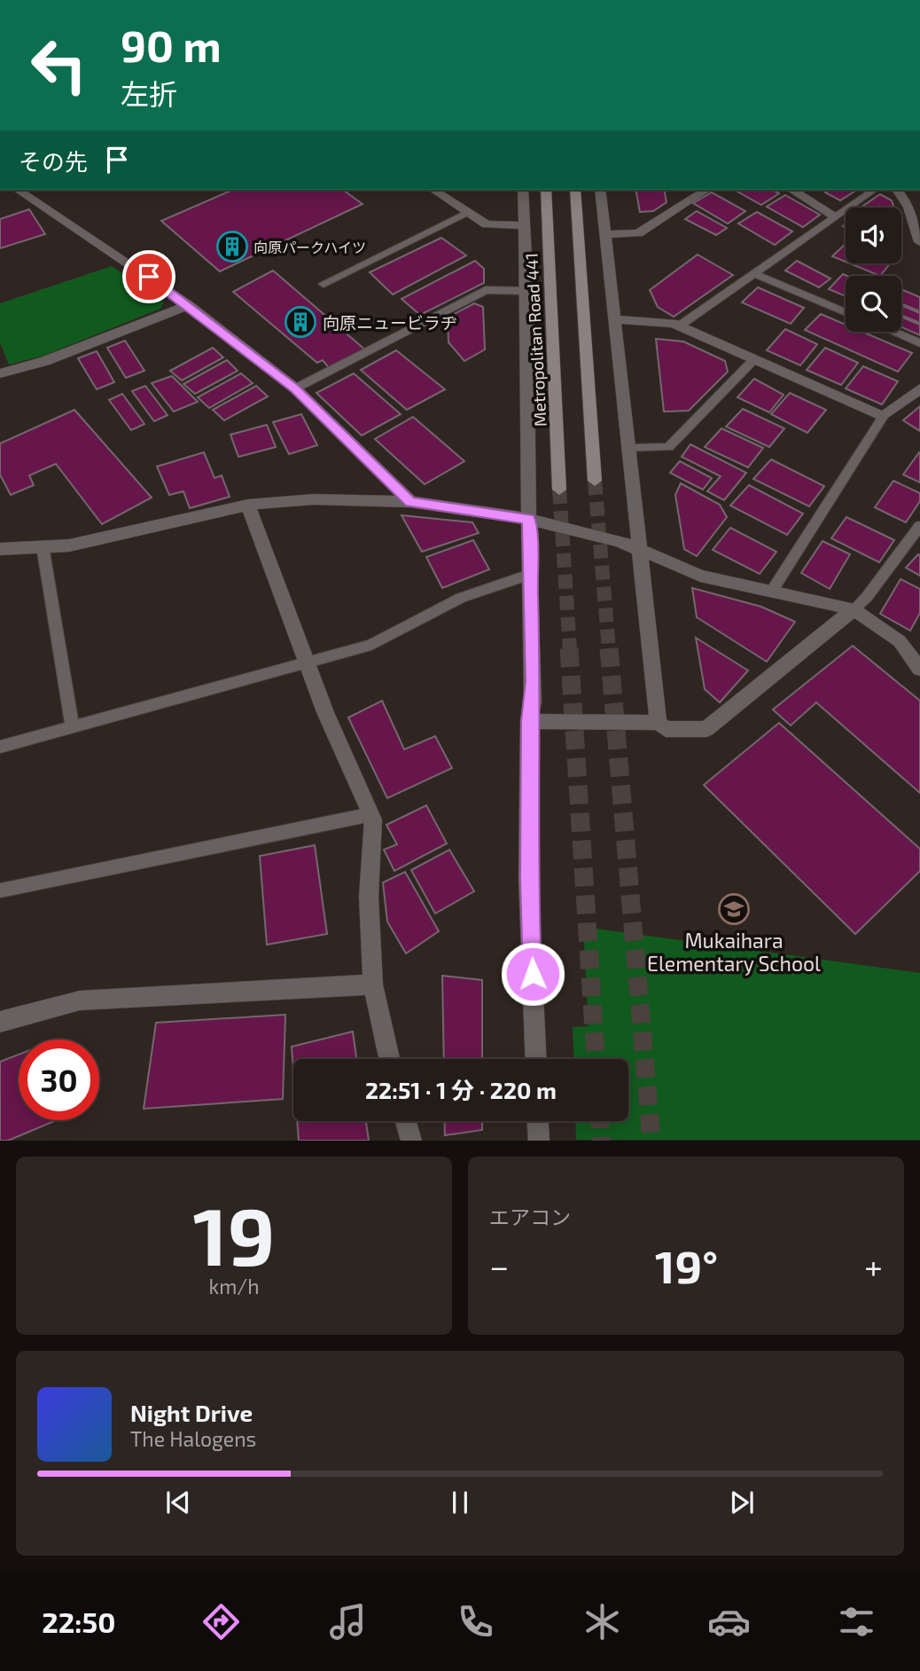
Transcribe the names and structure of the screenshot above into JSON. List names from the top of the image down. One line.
{"streets":{"main road":["Metropolitan Road 441"]},"places":{"building":["向原パークハイツ","向原ニュービラヂ"],"school or university":["Mukaihara Elementary School"]},"page":{"turn":["90 m","左折"],"then":"その先","limit":"30","trip":"22:51 · 1 分 · 220 m","tile":[["19","km/h"],"エアコン"],"heat":["−","19°","+"],"song":["Night Drive","The Halogens"],"tabs":"22:50"}}
